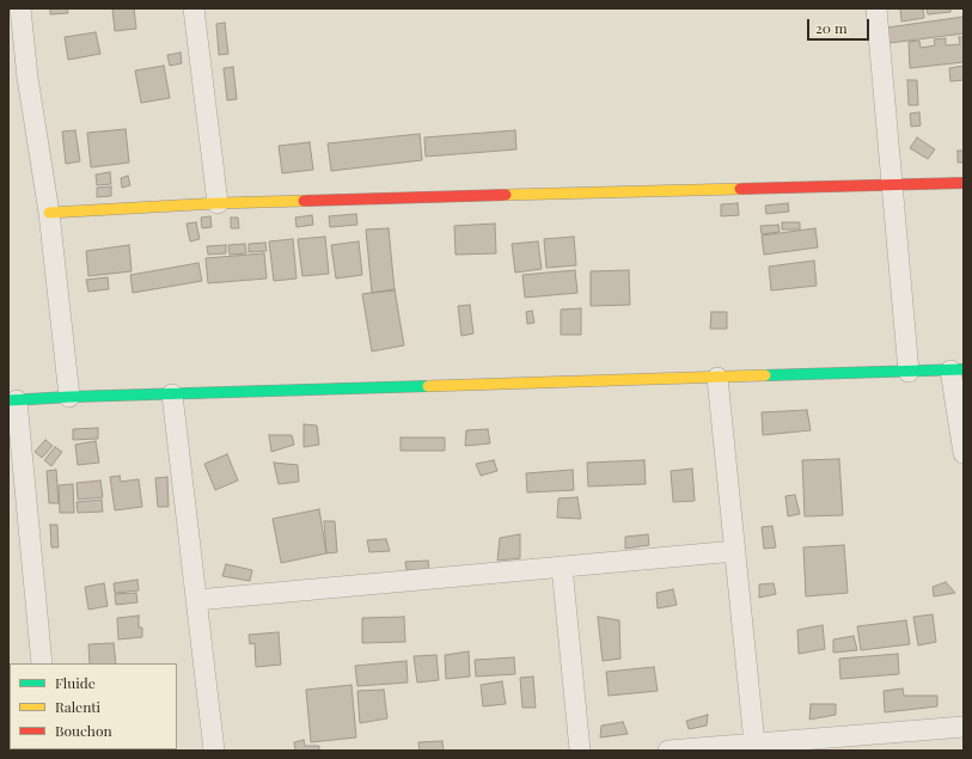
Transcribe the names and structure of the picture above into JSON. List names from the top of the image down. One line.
{"legend":["Fluide","Ralenti","Bouchon"],"scale_bar":"20 m"}
